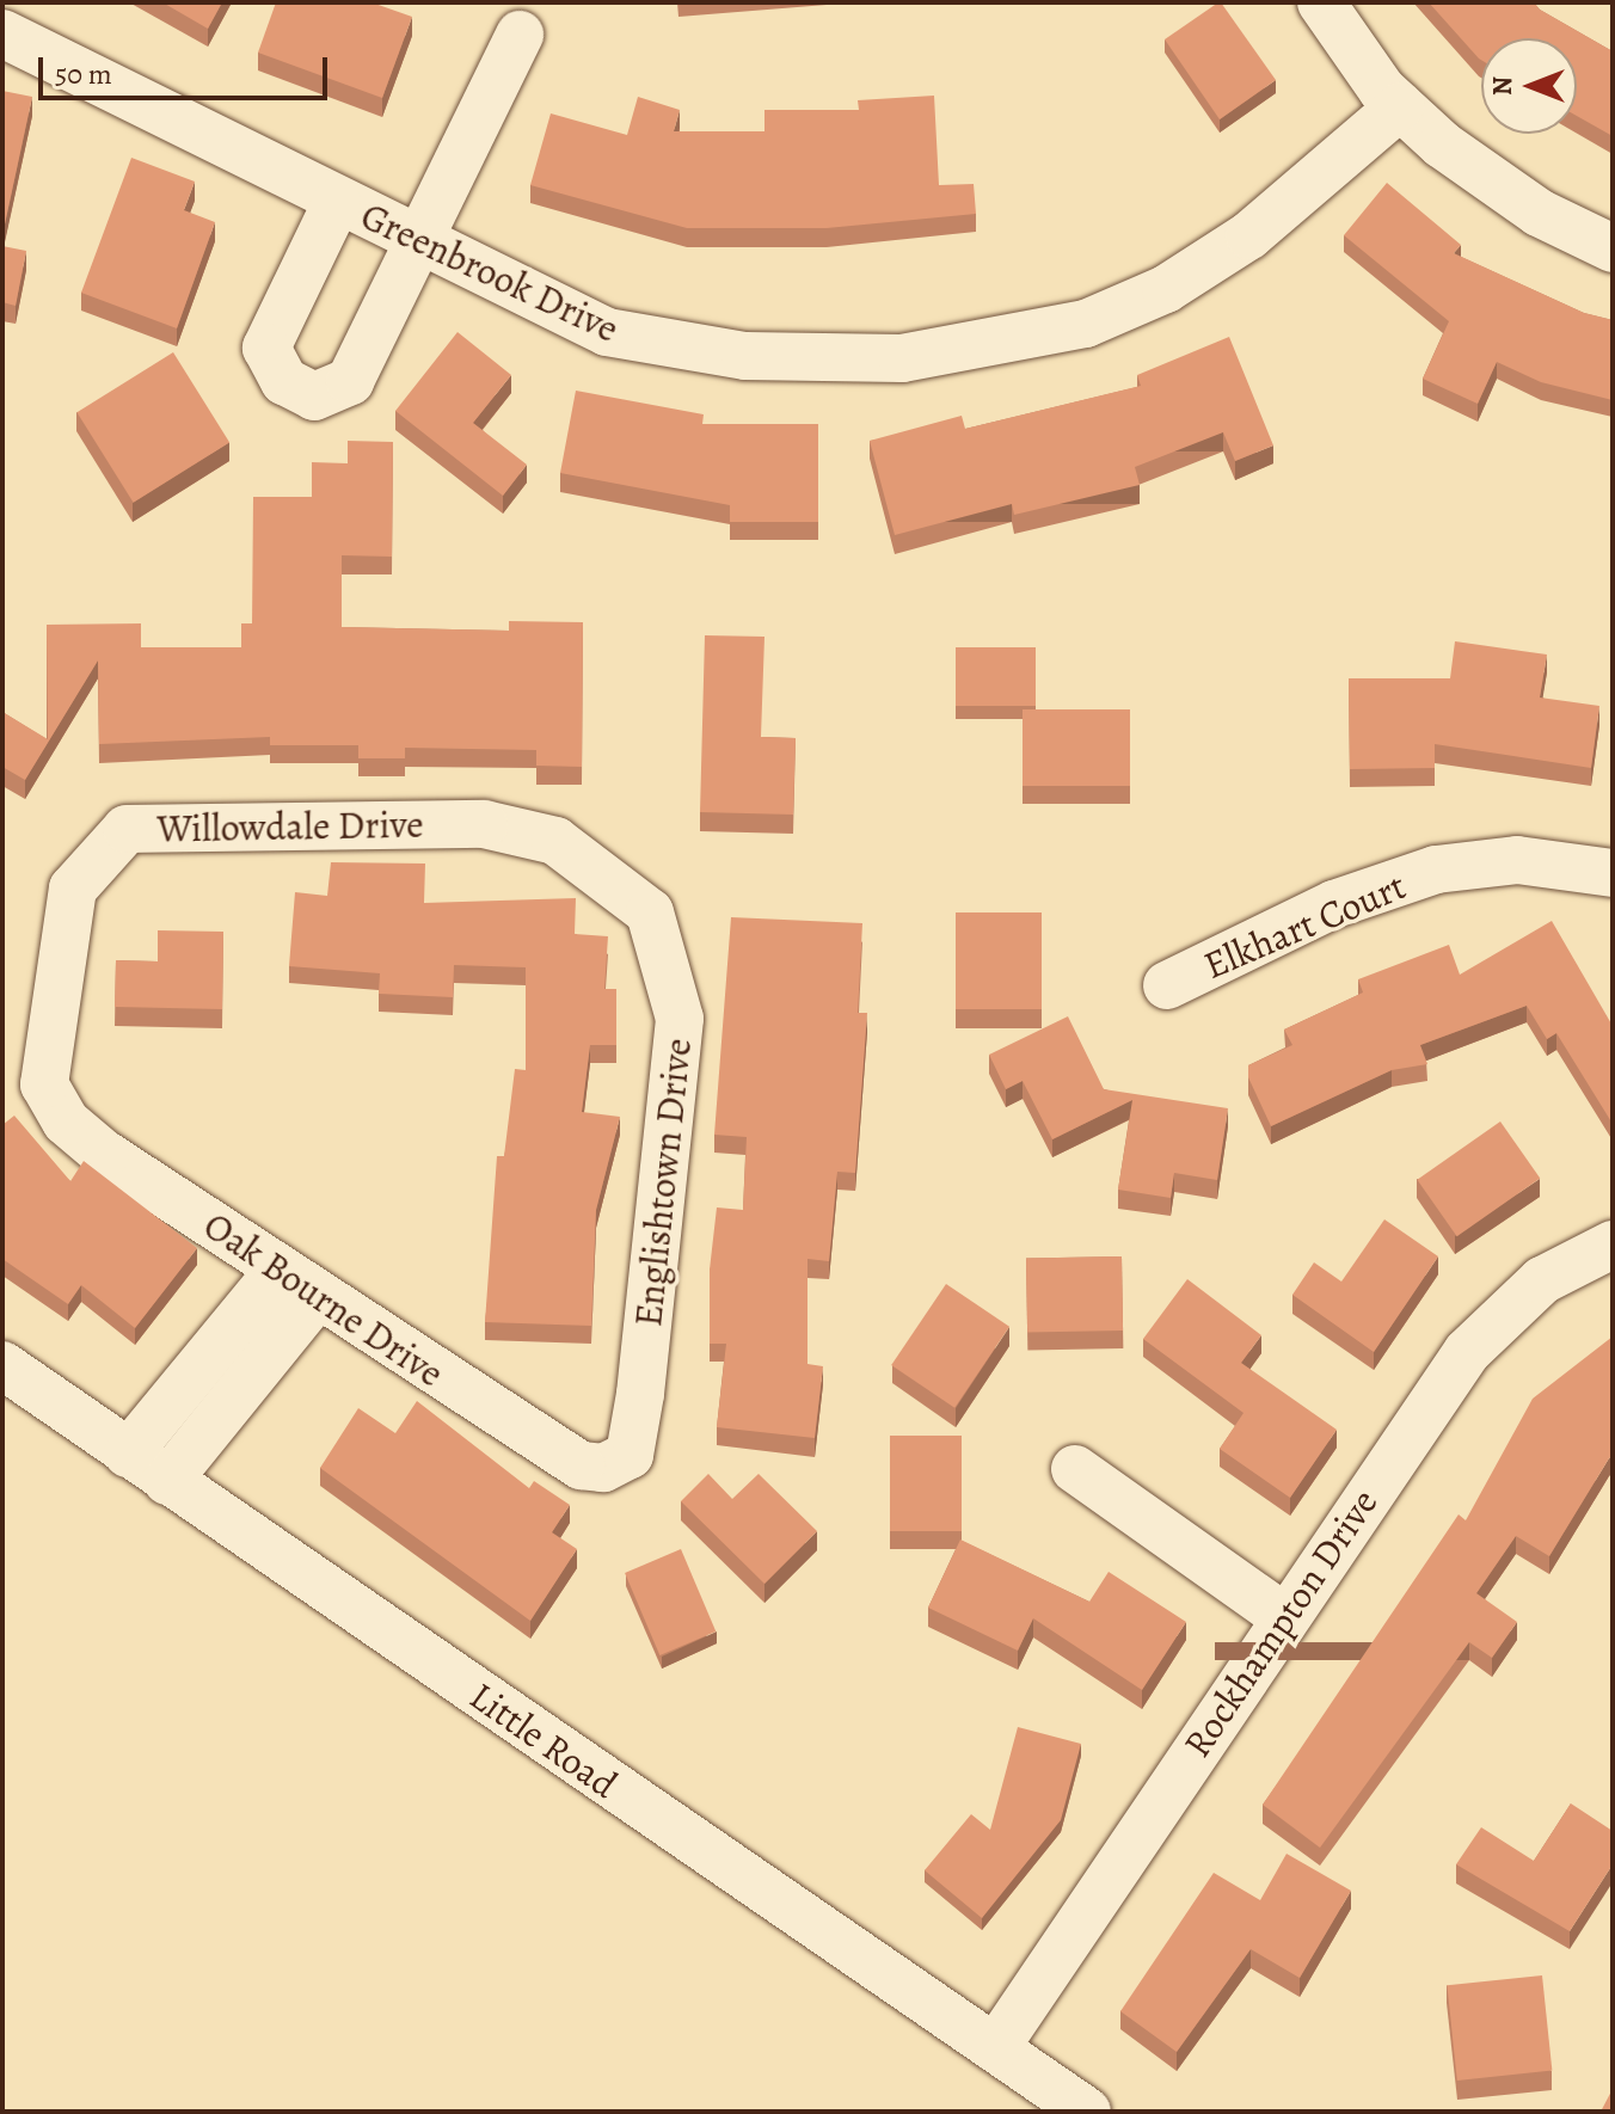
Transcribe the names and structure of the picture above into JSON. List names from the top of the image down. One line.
{"streets":{"street":["Greenbrook Drive","Willowdale Drive","Elkhart Court","Englishtown Drive","Oak Bourne Drive","Rockhampton Drive","Little Road"]},"crossings":[["Willowdale Drive","Englishtown Drive"],["Willowdale Drive","Oak Bourne Drive"],["Englishtown Drive","Oak Bourne Drive"],["Rockhampton Drive","Little Road"]],"scale_bar":"50 m","north":"left"}
